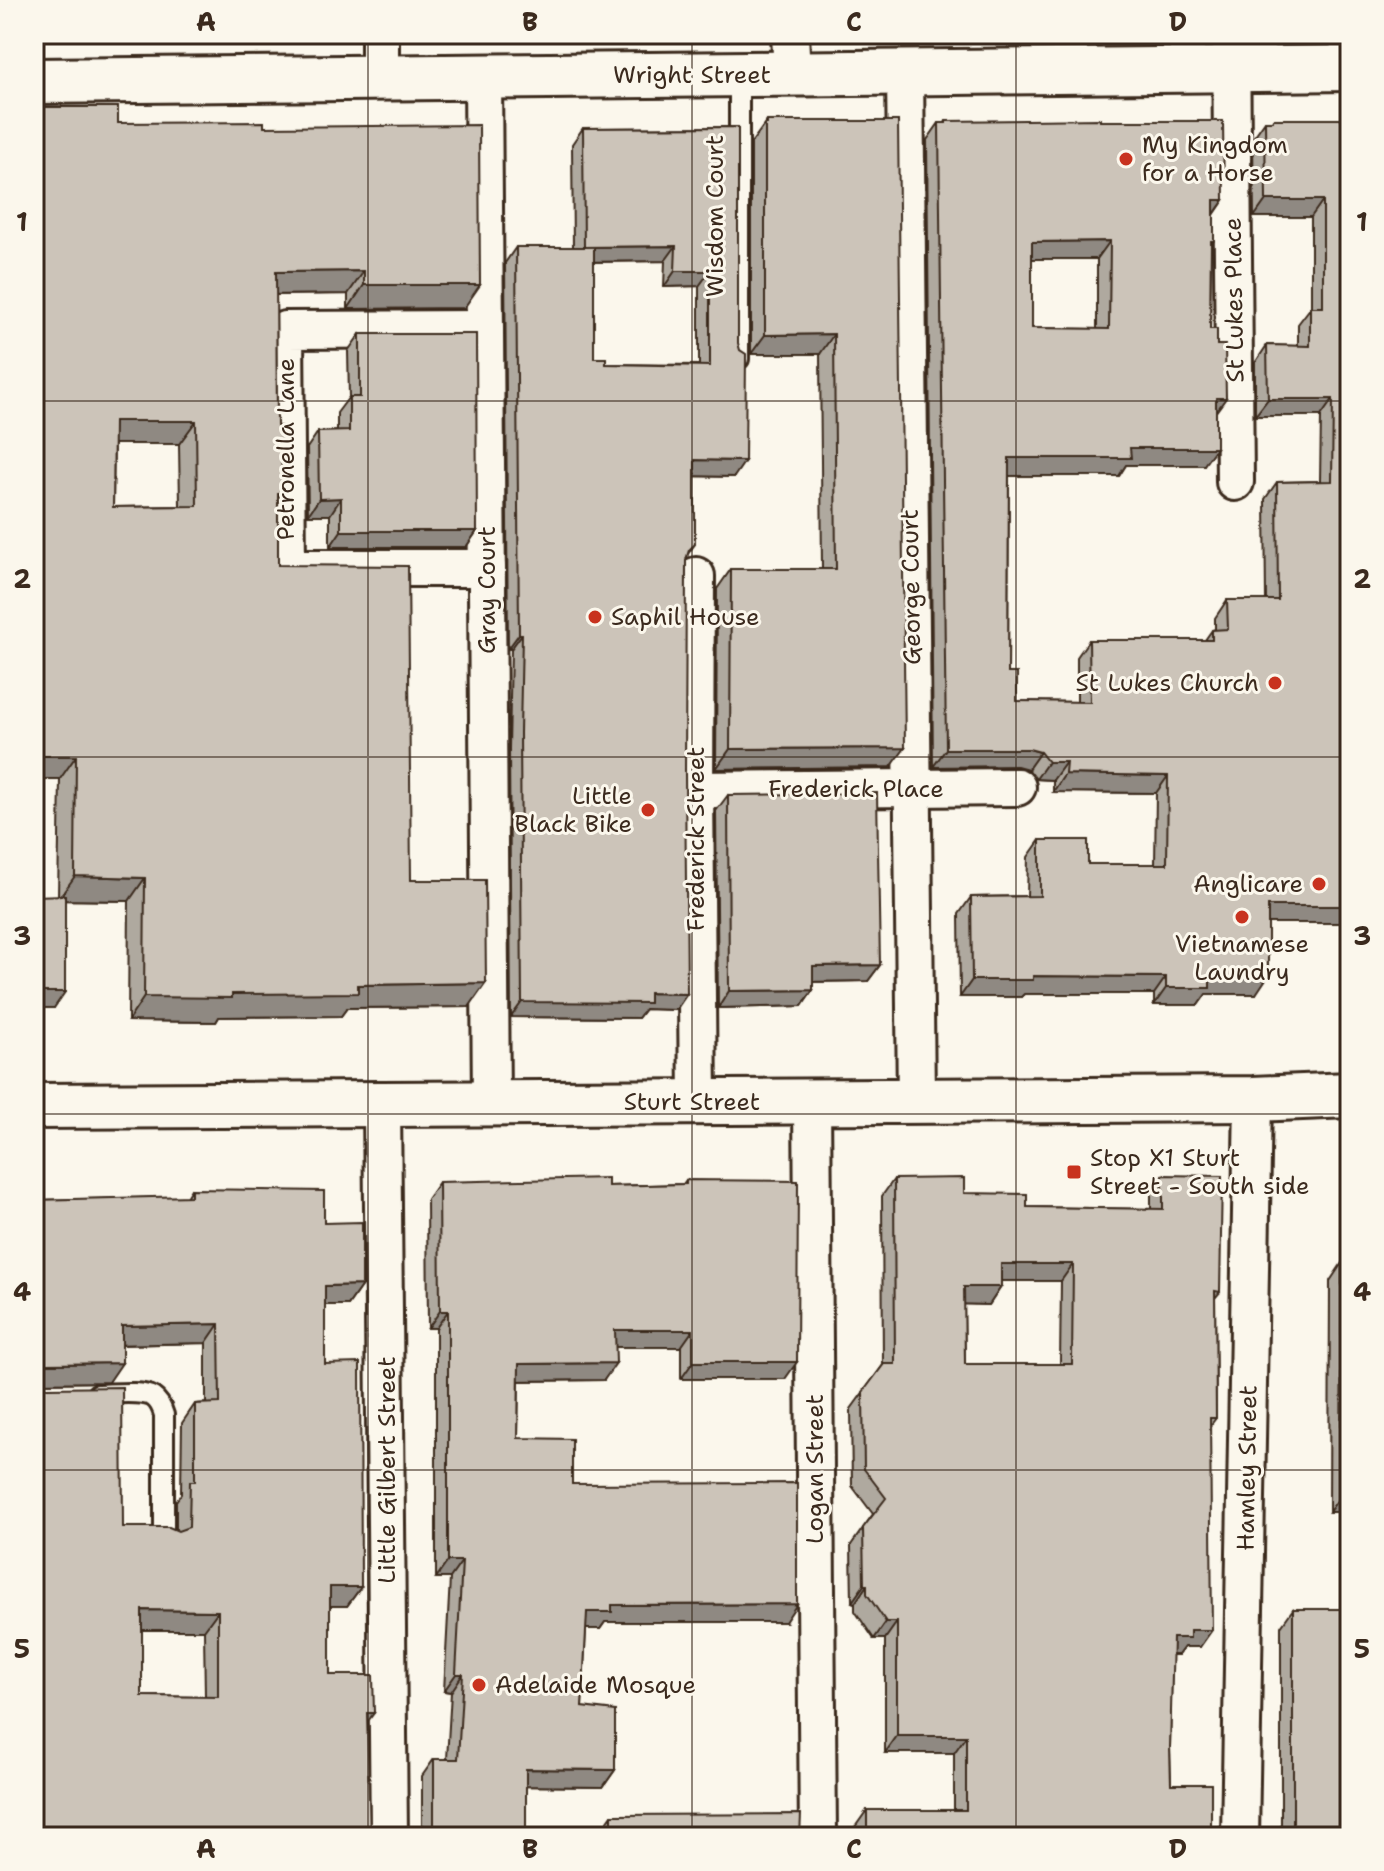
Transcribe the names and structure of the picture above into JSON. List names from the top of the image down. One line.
{"streets":{"street":["Wright Street","St Lukes Place","Petronella Lane","George Court","Gray Court","Frederick Place","Frederick Street","Sturt Street","Hamley Street","Logan Street","Little Gilbert Street"],"lane":["Wisdom Court"]},"crossings":[["Wright Street","Wisdom Court"],["Wright Street","St Lukes Place"],["Wright Street","George Court"],["Wright Street","Gray Court"],["Petronella Lane","Gray Court"],["George Court","Frederick Place"],["George Court","Sturt Street"],["Gray Court","Sturt Street"],["Frederick Place","Frederick Street"],["Frederick Street","Sturt Street"],["Sturt Street","Hamley Street"],["Sturt Street","Logan Street"],["Sturt Street","Little Gilbert Street"]],"places":{"other":["My Kingdom for a Horse","Saphil House","St Lukes Church","Little Black Bike","Anglicare","Vietnamese Laundry","Adelaide Mosque"],"transit":["Stop X1 Sturt Street - South side"]},"grid":{"columns":["A","B","C","D"],"rows":["1","2","3","4","5"]}}
